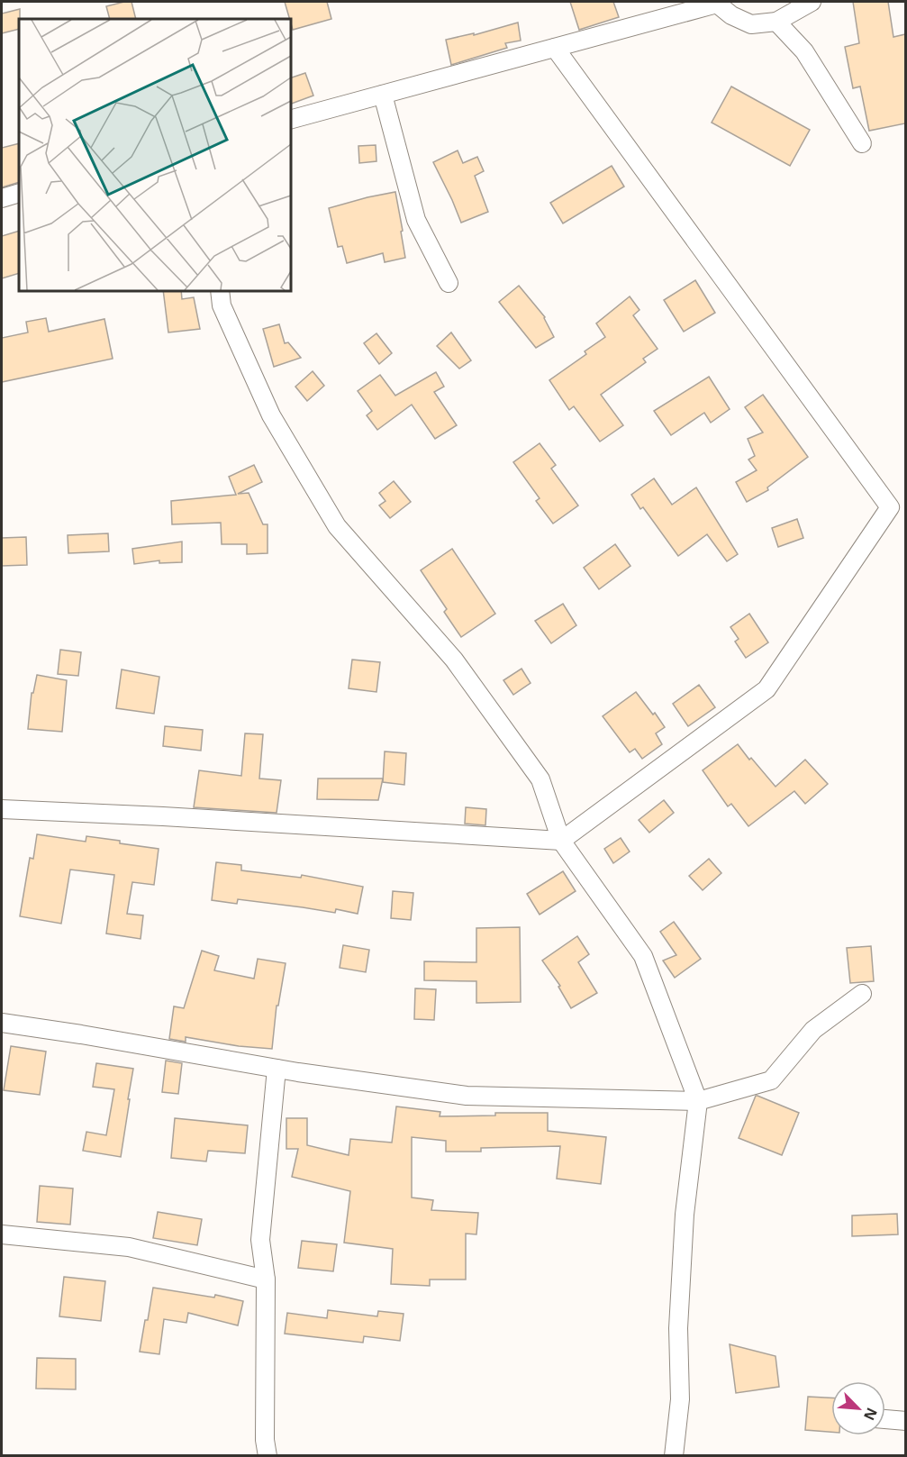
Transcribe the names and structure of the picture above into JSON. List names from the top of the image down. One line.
{"north":"bottom right"}
